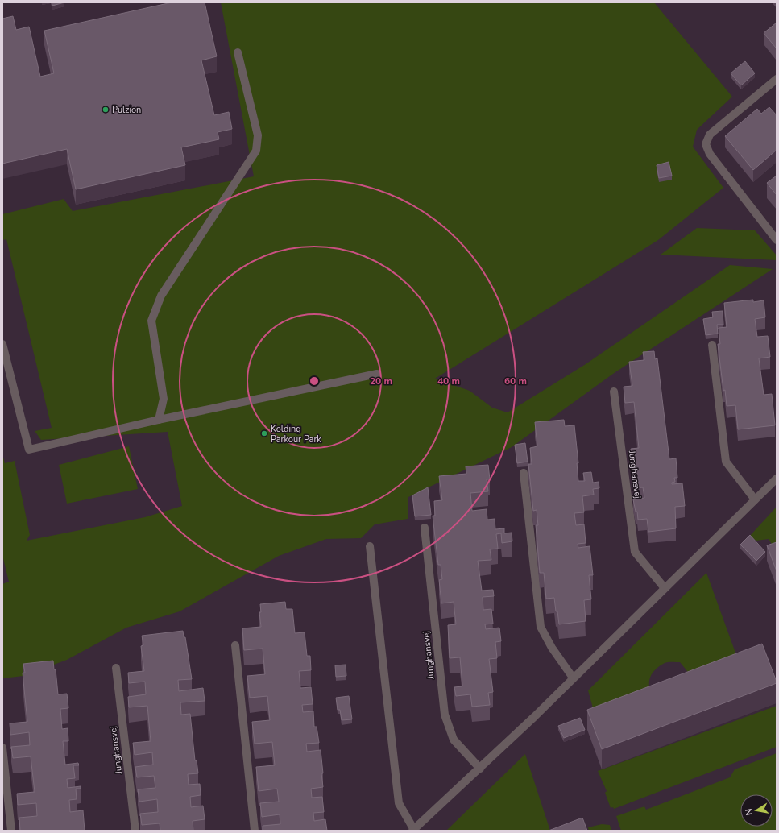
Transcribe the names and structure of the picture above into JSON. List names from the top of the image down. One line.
{"streets":{"street":["Junghansvej"]},"places":["Pulzion","Kolding Parkour Park"],"north":"left","rings":["20 m","40 m","60 m"]}
